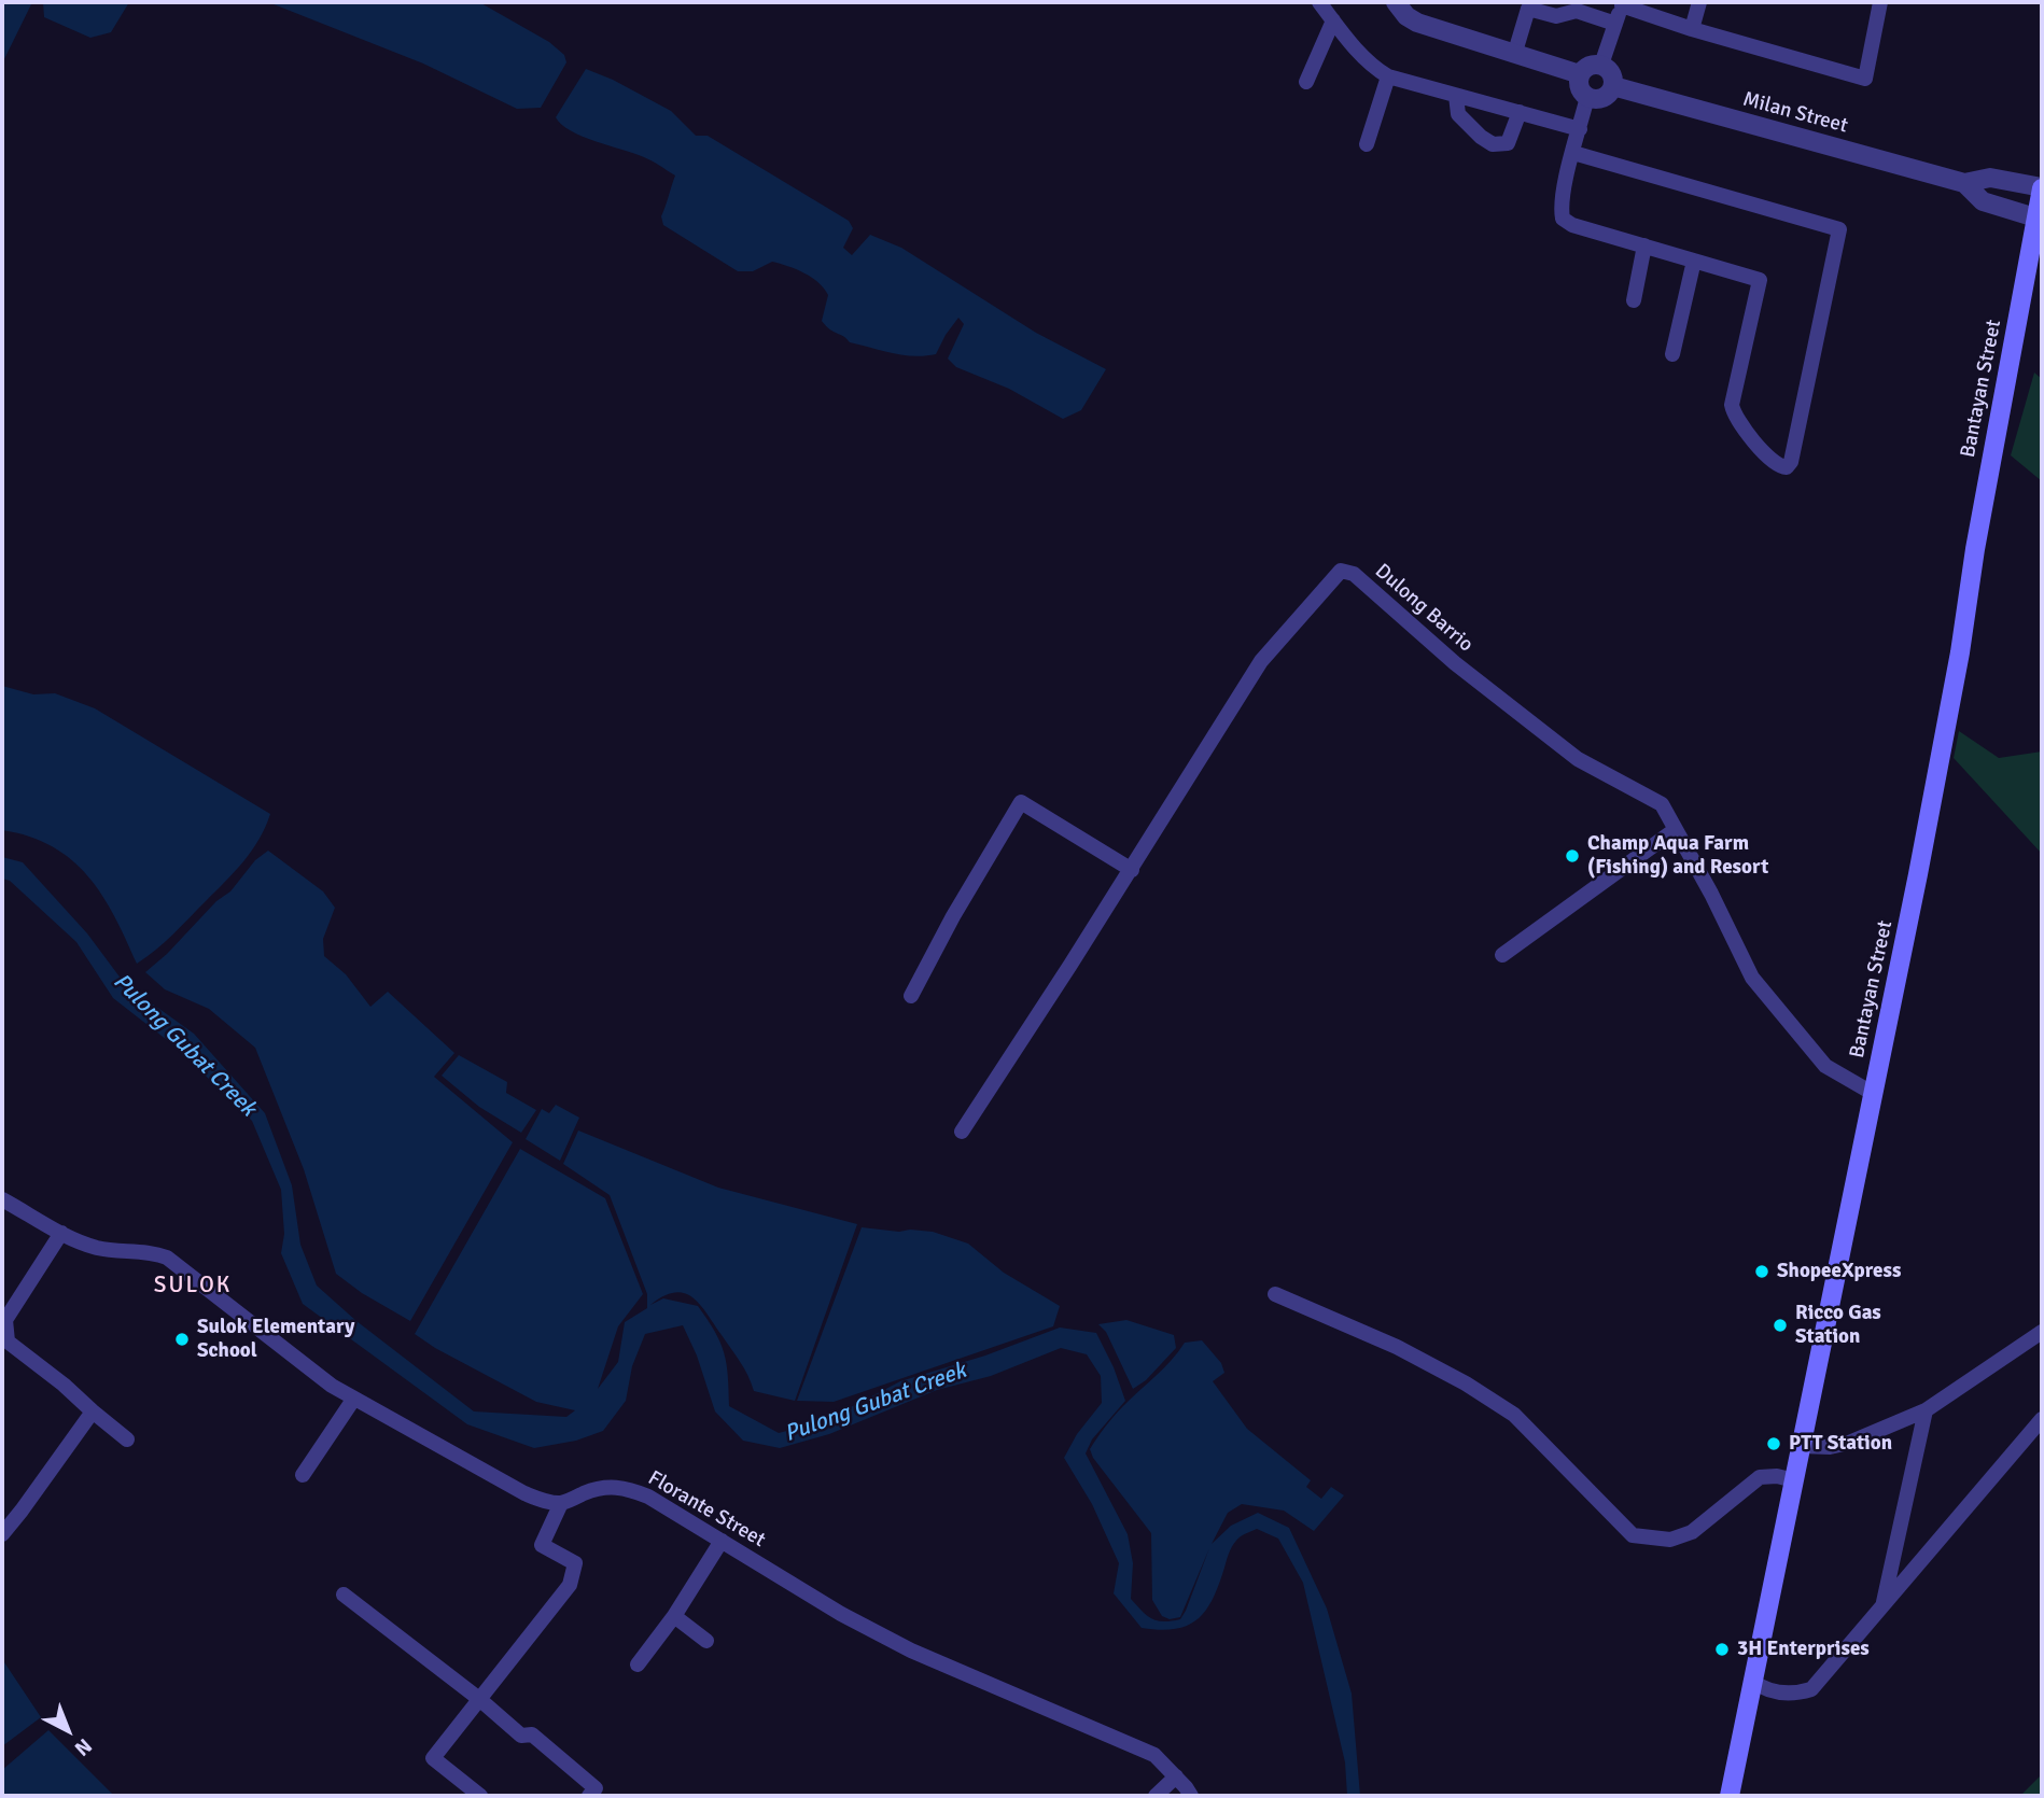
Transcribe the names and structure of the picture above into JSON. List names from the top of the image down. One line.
{"streets":{"main road":["Bantayan Street"],"street":["Milan Street","Dulong Barrio","Florante Street"]},"crossings":[["Milan Street","Bantayan Street"],["Bantayan Street","Dulong Barrio"]],"districts":["SULOK"],"water":["Pulong Gubat Creek"],"places":["Champ Aqua Farm (Fishing) and Resort","ShopeeXpress","Ricco Gas Station","Sulok Elementary School","PTT Station","3H Enterprises"],"north":"bottom right"}
